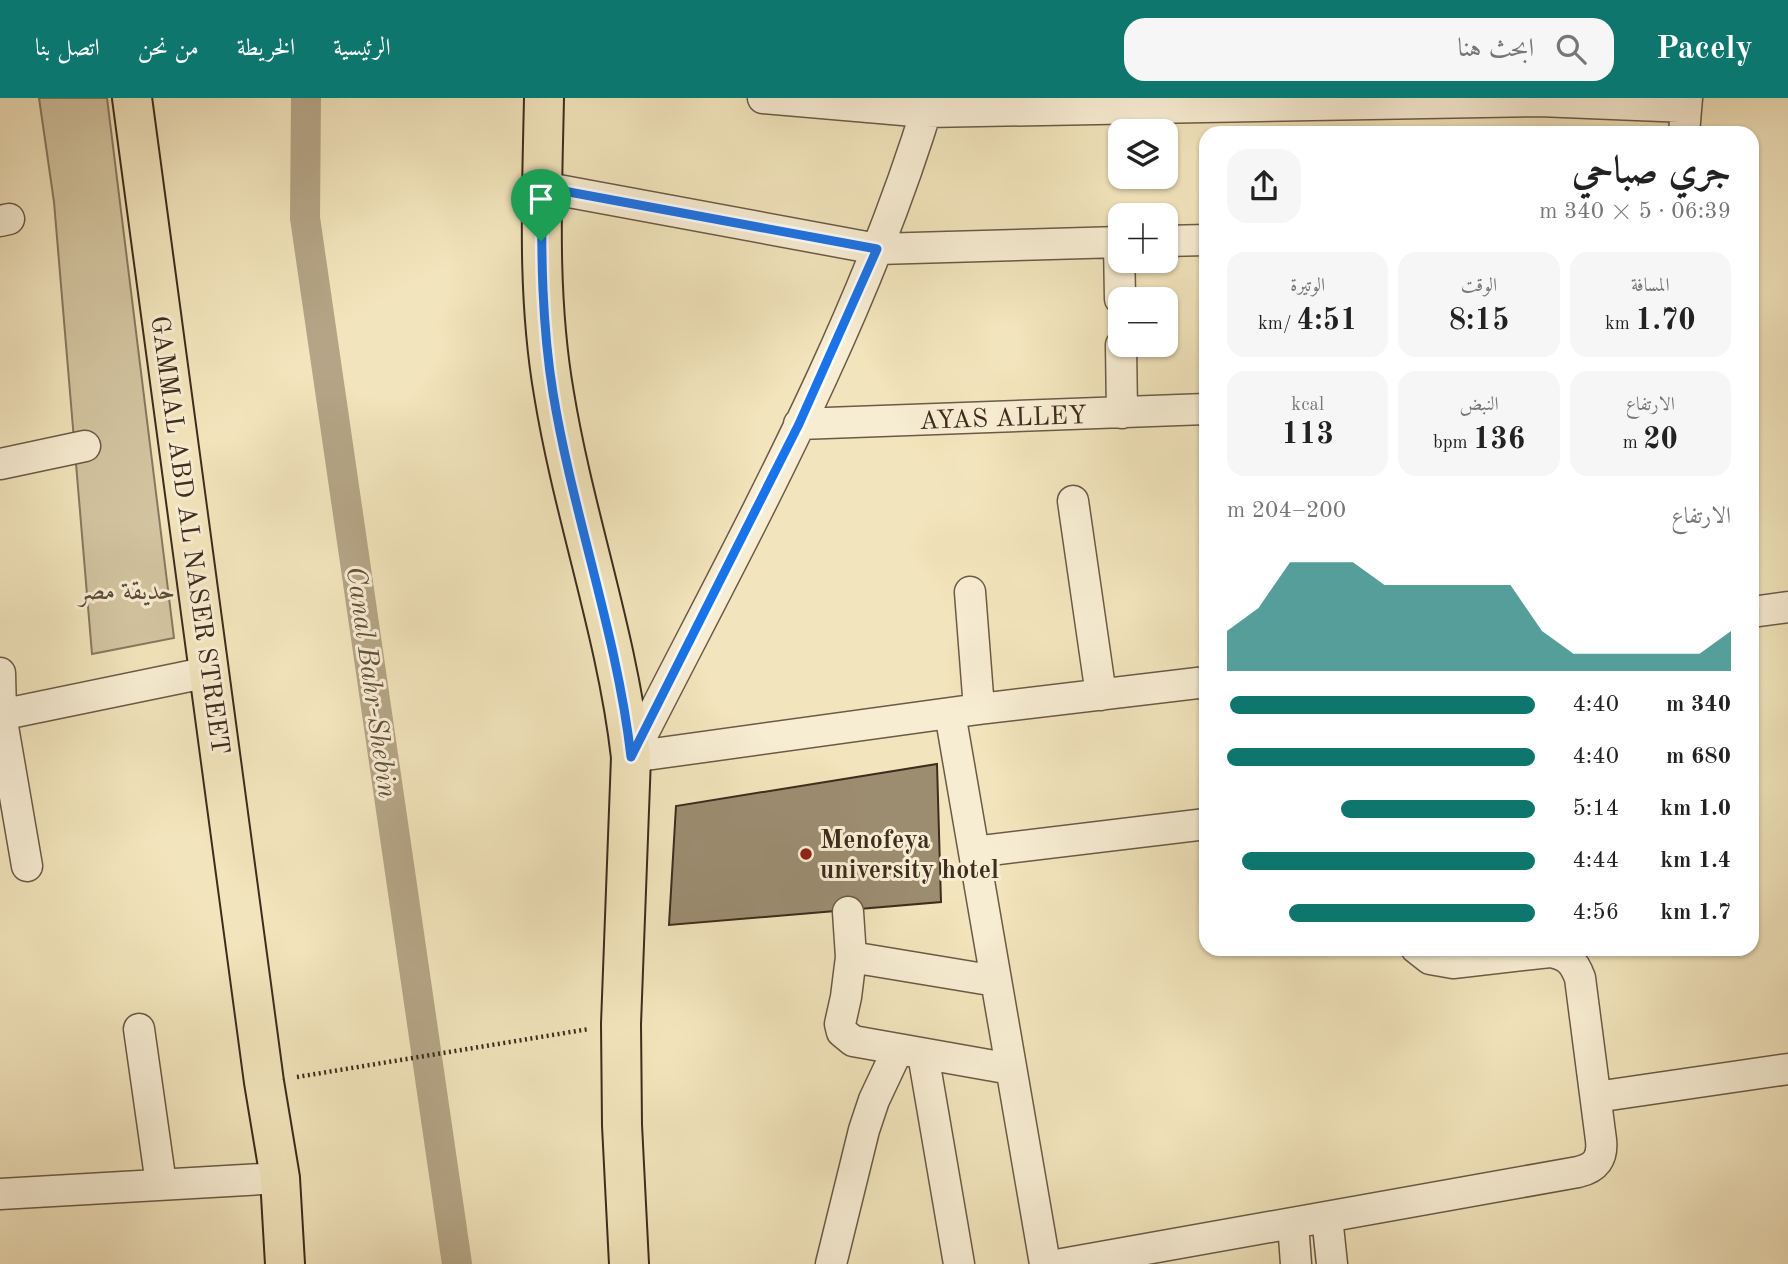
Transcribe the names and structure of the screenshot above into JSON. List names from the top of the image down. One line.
{"streets":{"main road":["GAMMAL ABD AL NASER STREET"],"street":["AYAS ALLEY"]},"water":["Canal Bahr-Shebin"],"parks":["حديقة مصر"],"places":["Menofeya university hotel"],"page":{"header":"Pacely","search":"ابحث هنا","nav":["الرئيسية","الخريطة","من نحن","اتصل بنا"],"map_buttons":["+","−"],"heading":["جري صباحي","06:39 · 5 × 340 m"],"stats":[["المسافة","1.70 km"],["الوقت","8:15"],["الوتيرة","4:51 /km"],["الارتفاع","20 m"],["النبض","136 bpm"],["kcal","113"]],"chart":["الارتفاع","200–204 m"],"list":[{"name":"340 m","note":"4:40"},{"name":"680 m","note":"4:40"},{"name":"1.0 km","note":"5:14"},{"name":"1.4 km","note":"4:44"},{"name":"1.7 km","note":"4:56"}]}}
